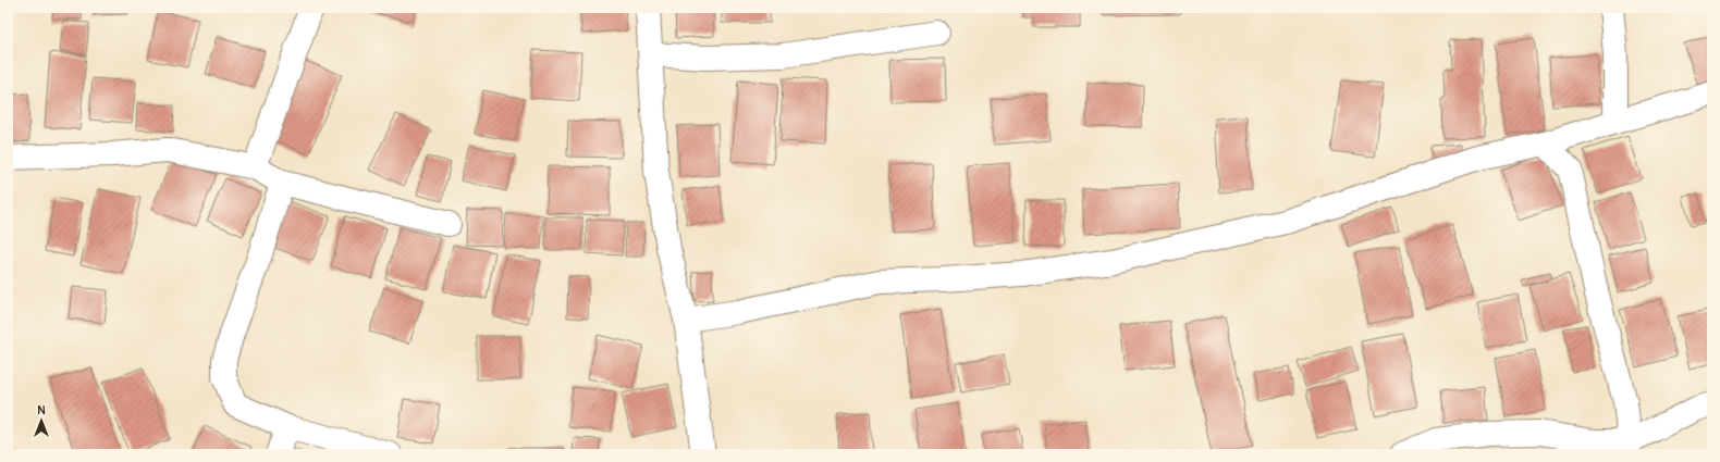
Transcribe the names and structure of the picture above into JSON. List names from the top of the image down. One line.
{"north":"top"}
